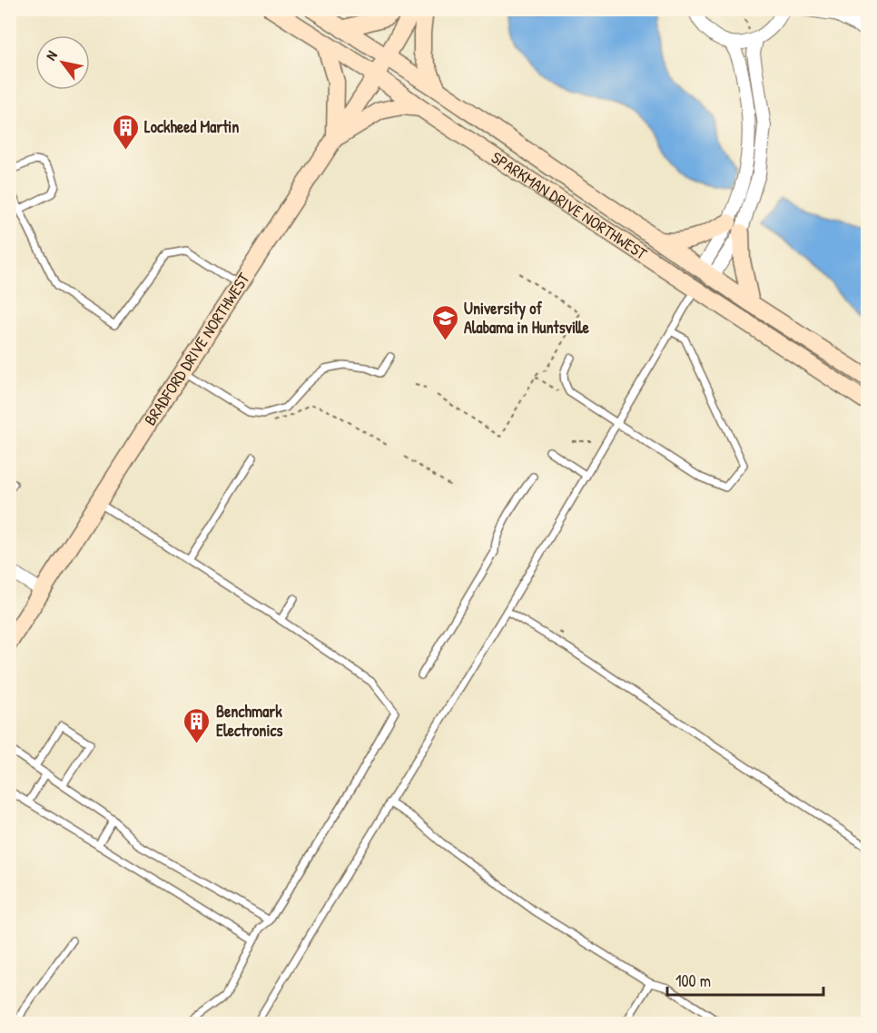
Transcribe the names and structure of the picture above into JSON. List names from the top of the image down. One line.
{"streets":{"main road":["SPARKMAN DRIVE NORTHWEST","BRADFORD DRIVE NORTHWEST"]},"crossings":[["SPARKMAN DRIVE NORTHWEST","BRADFORD DRIVE NORTHWEST"]],"places":{"building":["Lockheed Martin","Benchmark Electronics"],"school or university":["University of Alabama in Huntsville"]},"scale_bar":"100 m","north":"top left"}
